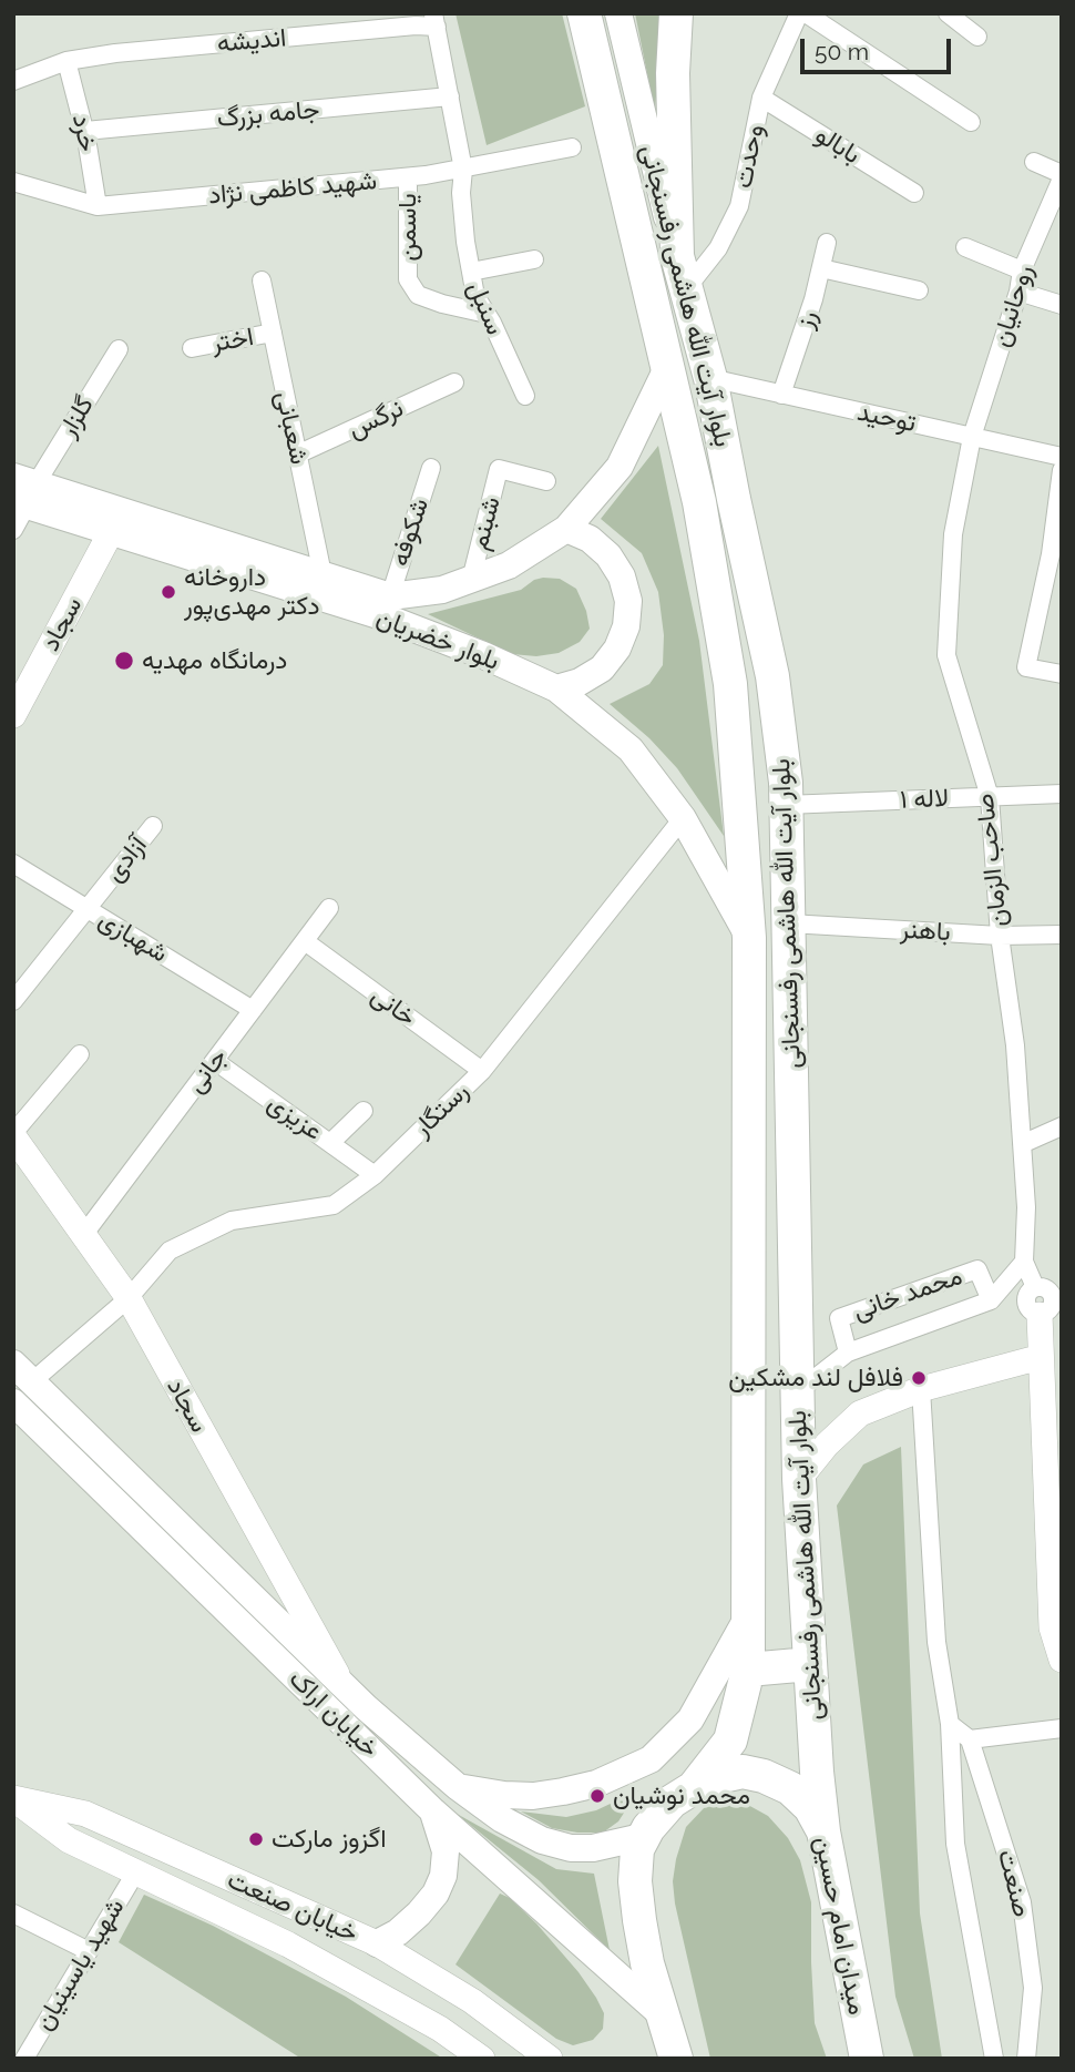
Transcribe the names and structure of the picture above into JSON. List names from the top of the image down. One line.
{"streets":{"highway":["بلوار آیت الله هاشمی رفسنجانی","میدان امام حسین"],"main road":["بلوار خضریان","خیابان اراک"],"street":["اندیشه","جامه بزرگ","خرد","بابالو","وحدت","شهید کاظمی نژاد","یاسمن","روحانیان","سنبل","رز","اختر","گلزار","توحید","نرگس","شعبانی","شبنم","شکوفه","سجاد","لاله ۱","آزادی","صاحب الزمان","باهنر","شهبازی","خانی","جانی","رستگار","عزیزی","محمد خانی","صنعت","خیابان صنعت","شهید یاسینیان"]},"crossings":[["اندیشه","خرد"],["اندیشه","سنبل"],["جامه بزرگ","خرد"],["جامه بزرگ","سنبل"],["خرد","شهید کاظمی نژاد"],["بابالو","وحدت"],["وحدت","بلوار آیت الله هاشمی رفسنجانی"],["شهید کاظمی نژاد","یاسمن"],["شهید کاظمی نژاد","سنبل"],["یاسمن","سنبل"],["بلوار آیت الله هاشمی رفسنجانی","توحید"],["بلوار آیت الله هاشمی رفسنجانی","بلوار خضریان"],["بلوار آیت الله هاشمی رفسنجانی","لاله ۱"],["بلوار آیت الله هاشمی رفسنجانی","باهنر"],["بلوار آیت الله هاشمی رفسنجانی","محمد خانی"],["بلوار آیت الله هاشمی رفسنجانی","میدان امام حسین"],["روحانیان","توحید"],["روحانیان","صاحب الزمان"],["رز","توحید"],["اختر","شعبانی"],["گلزار","بلوار خضریان"],["توحید","صاحب الزمان"],["نرگس","شعبانی"],["شعبانی","بلوار خضریان"],["شبنم","بلوار خضریان"],["شکوفه","بلوار خضریان"],["سجاد","بلوار خضریان"],["سجاد","جانی"],["سجاد","رستگار"],["سجاد","خیابان اراک"],["بلوار خضریان","رستگار"],["لاله ۱","صاحب الزمان"],["آزادی","شهبازی"],["صاحب الزمان","باهنر"],["صاحب الزمان","محمد خانی"],["شهبازی","جانی"],["خانی","جانی"],["خانی","رستگار"],["جانی","عزیزی"],["رستگار","عزیزی"],["رستگار","خیابان اراک"],["خیابان اراک","میدان امام حسین"],["خیابان صنعت","شهید یاسینیان"]],"places":["داروخانه دکتر مهدی‌پور","درمانگاه مهدیه","فلافل لند مشکین","محمد نوشیان","اگزوز مارکت"],"scale_bar":"50 m"}
